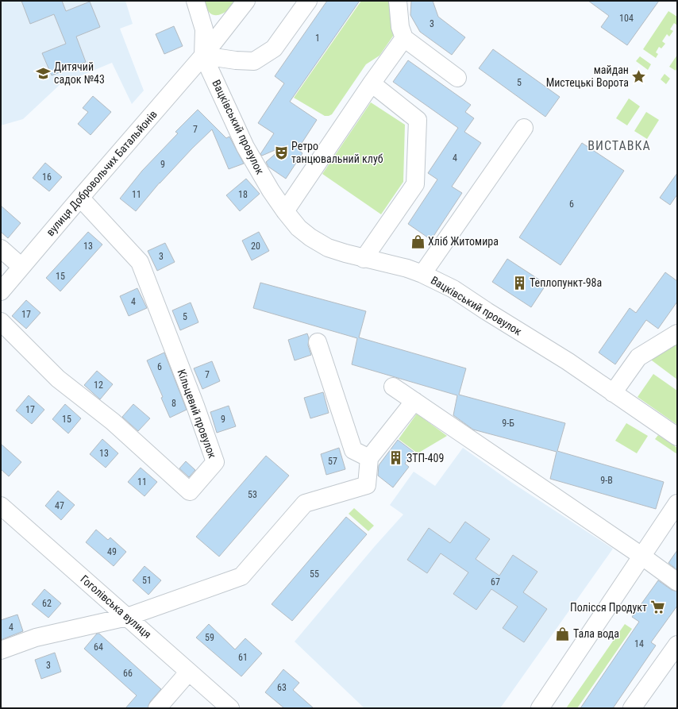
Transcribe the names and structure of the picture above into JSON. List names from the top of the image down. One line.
{"streets":{"street":["Вацківський провулок","вулиця Добровольчих Батальйонів","Кільцевий провулок","Гоголівська вулиця"]},"crossings":[["Вацківський провулок","вулиця Добровольчих Батальйонів"],["вулиця Добровольчих Батальйонів","Кільцевий провулок"]],"districts":["ВИСТАВКА"],"places":{"school or university":["Дитячий садок №43"],"place":["майдан Мистецькі Ворота"],"theatre":["Ретро танцювальний клуб"],"shop":["Хліб Житомира","Тала вода"],"building":["Теплопункт-98а","ЗТП-409"],"supermarket":["Полісся Продукт"]},"house_numbers":["104","3","1","5","7","4","9","16","11","18","6","13","20","3","15","4","17","5","6","7","12","8","17","15","9","9-Б","13","57","9-В","11","53","47","49","55","51","67","62","4","59","14","64","61","3","66","63"]}
